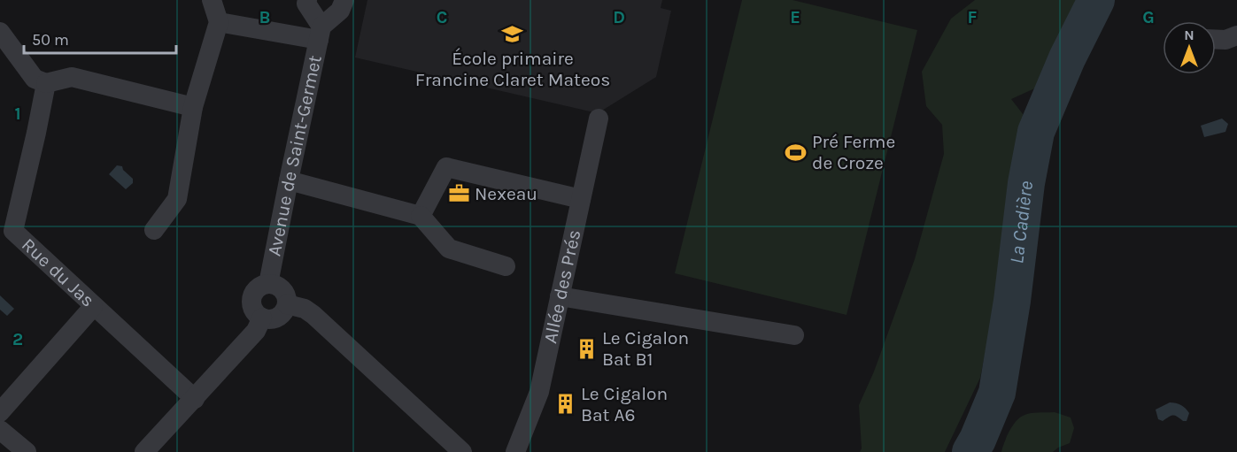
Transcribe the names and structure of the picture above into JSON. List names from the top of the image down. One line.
{"streets":{"street":["Avenue de Saint-Germet","Rue du Jas","Allée des Prés"]},"water":["La Cadière"],"places":{"school or university":["École primaire Francine Claret Mateos"],"sports":["Pré Ferme de Croze"],"office":["Nexeau"],"building":["Le Cigalon Bat B1","Le Cigalon Bat A6"]},"scale_bar":"50 m","north":"top","grid":{"columns":["B","C","D","E","F","G"],"rows":["1","2"]}}
